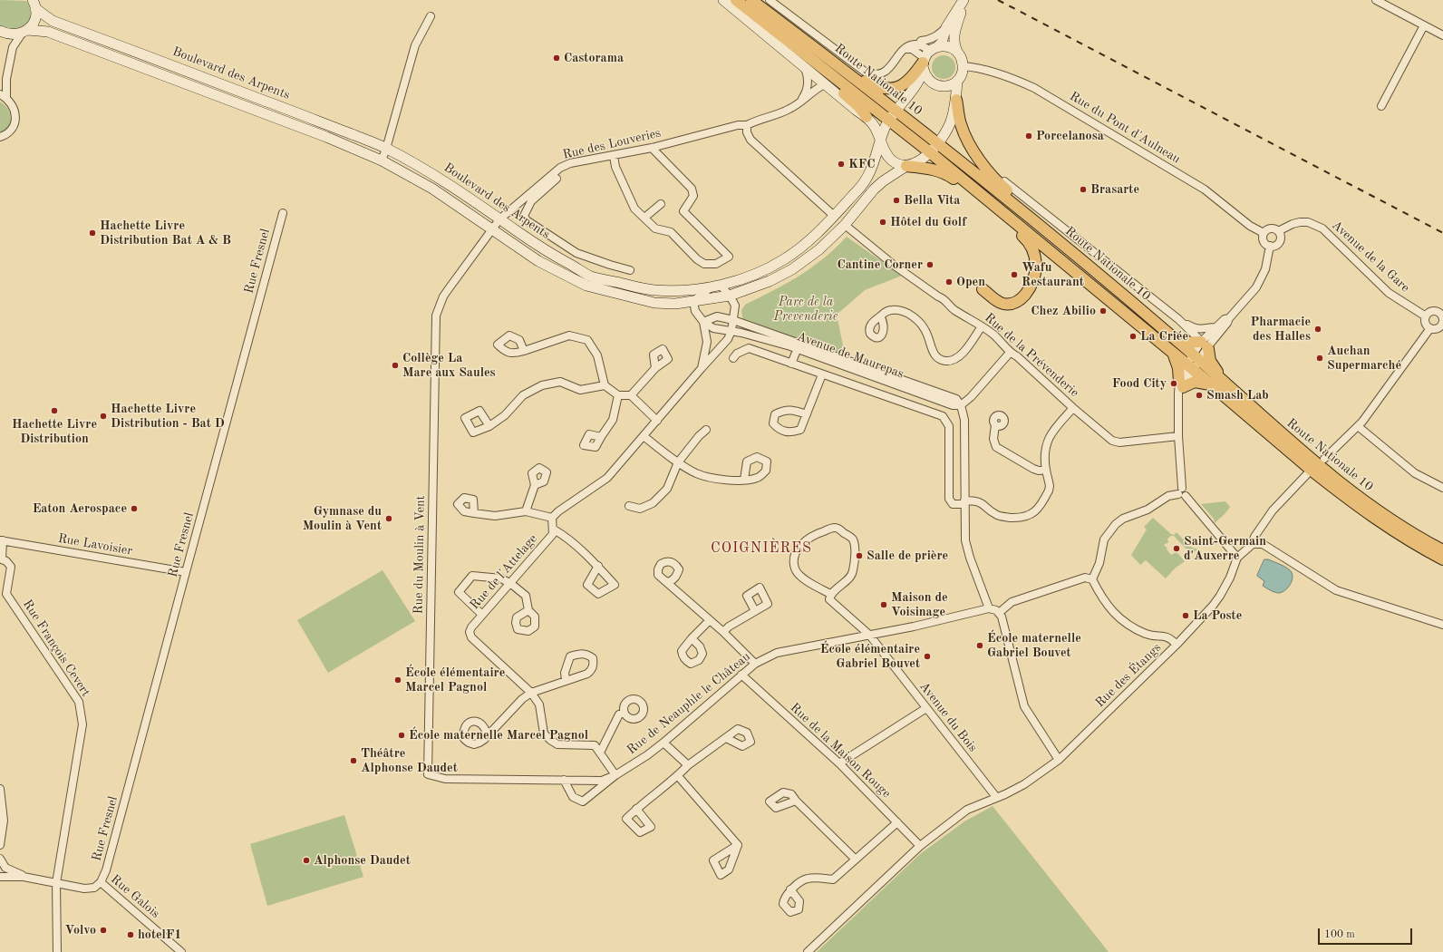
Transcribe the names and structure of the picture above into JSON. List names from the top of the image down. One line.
{"streets":{"main road":["Route Nationale 10"],"street":["Boulevard des Arpents","Rue du Pont d'Aulneau","Rue des Louveries","Avenue de la Gare","Rue Fresnel","Avenue de Maurepas","Rue de la Prévenderie","Rue Lavoisier","Rue du Moulin à Vent","Rue de l'Attelage","Rue François Cevert","Rue des Étangs","Rue de Neauphle le Château","Avenue du Bois","Rue de la Maison Rouge","Rue Galois"]},"crossings":[["Boulevard des Arpents","Route Nationale 10"],["Boulevard des Arpents","Rue du Pont d'Aulneau"],["Boulevard des Arpents","Rue des Louveries"],["Boulevard des Arpents","Rue de la Prévenderie"],["Boulevard des Arpents","Rue du Moulin à Vent"],["Rue du Pont d'Aulneau","Avenue de la Gare"],["Rue des Louveries","Rue du Moulin à Vent"],["Rue Fresnel","Rue Lavoisier"],["Rue Fresnel","Rue Galois"],["Rue Lavoisier","Rue François Cevert"],["Rue du Moulin à Vent","Rue de l'Attelage"],["Rue du Moulin à Vent","Rue de Neauphle le Château"],["Rue de l'Attelage","Rue de Neauphle le Château"],["Rue François Cevert","Rue Galois"],["Rue des Étangs","Avenue du Bois"],["Rue des Étangs","Rue de la Maison Rouge"],["Rue de Neauphle le Château","Avenue du Bois"],["Rue de Neauphle le Château","Rue de la Maison Rouge"]],"districts":["COIGNIÈRES"],"parks":["Parc de la Prevenderie"],"places":["Castorama","Porcelanosa","KFC","Brasarte","Bella Vita","Hôtel du Golf","Hachette Livre Distribution Bat A & B","Cantine Corner","Wafu Restaurant","Open","Chez Abilio","Pharmacie des Halles","La Criée","Auchan Supermarché","Collège La Mare aux Saules","Food City","Smash Lab","Hachette Livre Distribution","Hachette Livre Distribution - Bat D","Eaton Aerospace","Gymnase du Moulin à Vent","Saint-Germain d'Auxerre","Salle de prière","Maison de Voisinage","La Poste","École maternelle Gabriel Bouvet","École élémentaire Gabriel Bouvet","École élémentaire Marcel Pagnol","École maternelle Marcel Pagnol","Théâtre Alphonse Daudet","Alphonse Daudet","Volvo","hotelF1"],"scale_bar":"100 m"}
